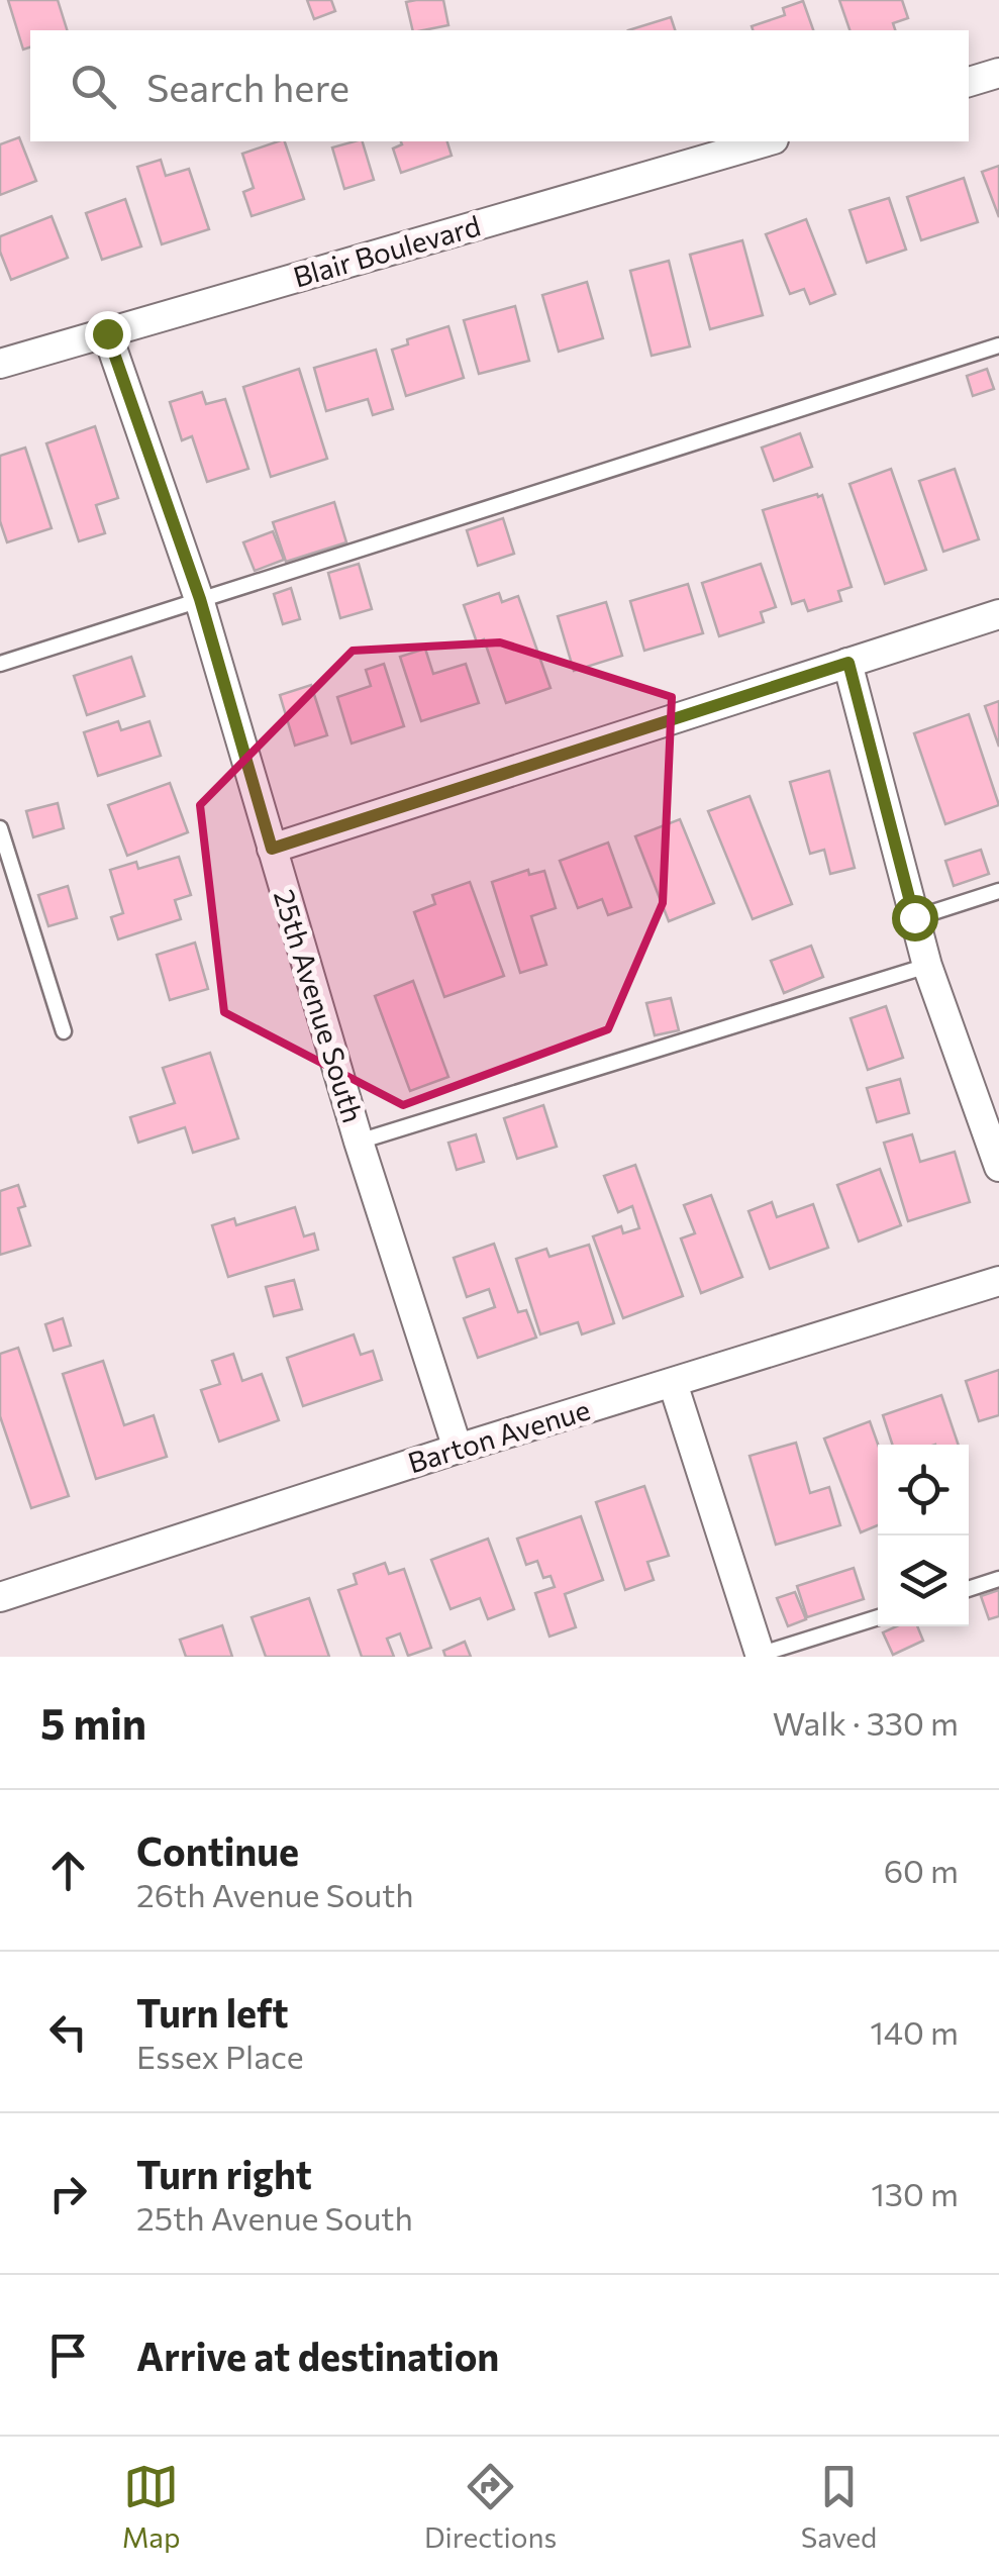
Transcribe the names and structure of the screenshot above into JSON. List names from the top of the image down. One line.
{"streets":{"street":["Blair Boulevard","25th Avenue South","Barton Avenue"]},"crossings":[["Blair Boulevard","25th Avenue South"],["25th Avenue South","Barton Avenue"]],"page":{"search":"Search here","heading":["5 min","Walk · 330 m"],"list":[["Continue","26th Avenue South","60 m"],["Turn left","Essex Place","140 m"],["Turn right","25th Avenue South","130 m"],"Arrive at destination"],"nav":["Map","Directions","Saved"]}}
